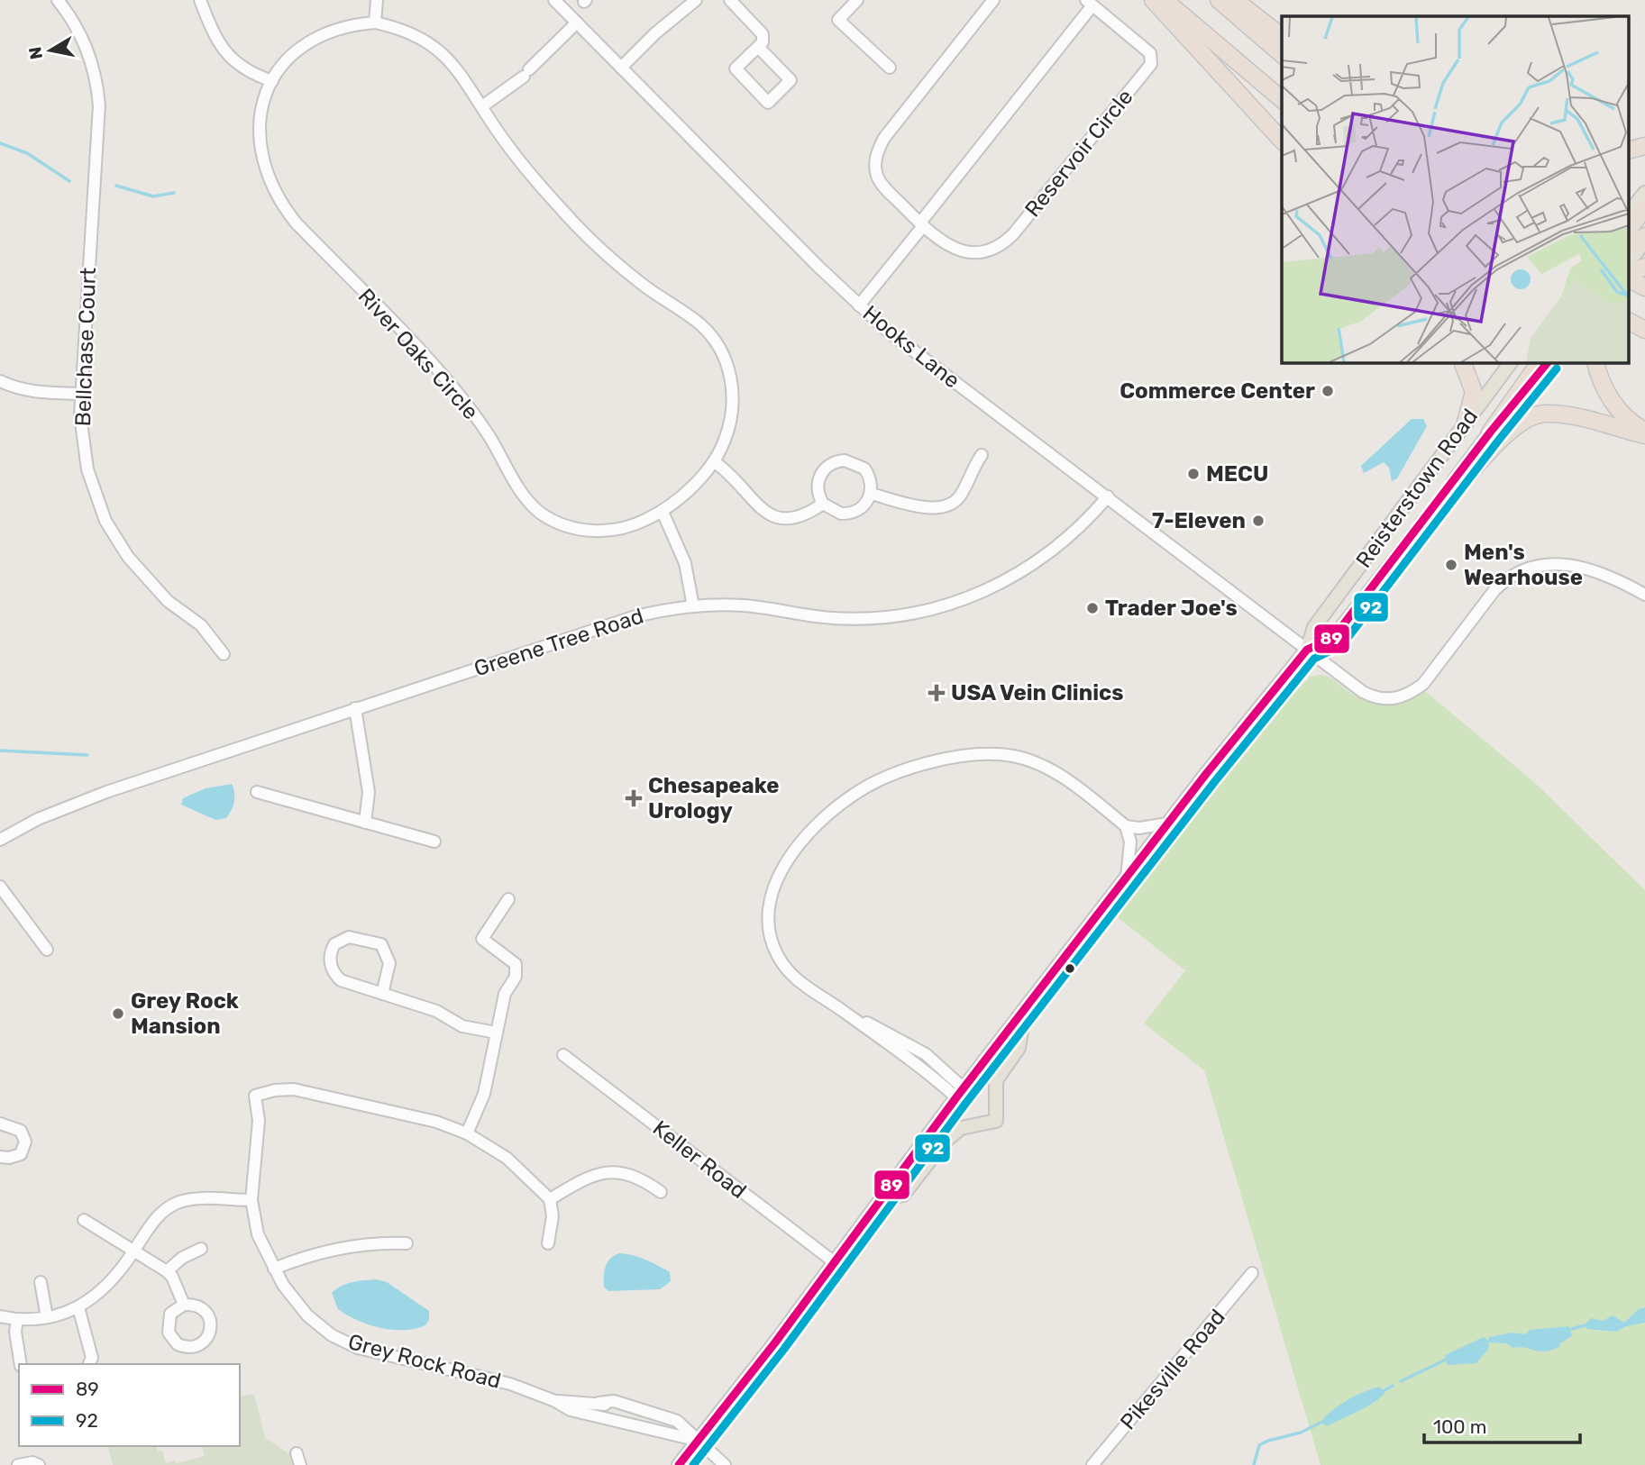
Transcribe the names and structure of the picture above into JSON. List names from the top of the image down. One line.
{"streets":{"main road":["Reisterstown Road"],"street":["Reservoir Circle","Bellchase Court","Hooks Lane","River Oaks Circle","Greene Tree Road","Keller Road","Grey Rock Road","Pikesville Road"]},"crossings":[["Hooks Lane","Reisterstown Road"],["Hooks Lane","Greene Tree Road"],["Reisterstown Road","Keller Road"],["Reisterstown Road","Grey Rock Road"]],"places":{"other":["Commerce Center","MECU","7-Eleven","Men's Wearhouse","Trader Joe's","Grey Rock Mansion"],"health":["USA Vein Clinics","Chesapeake Urology"]},"lines":["transit line 89","transit line 92"],"legend":["89","92"],"scale_bar":"100 m","north":"left"}
